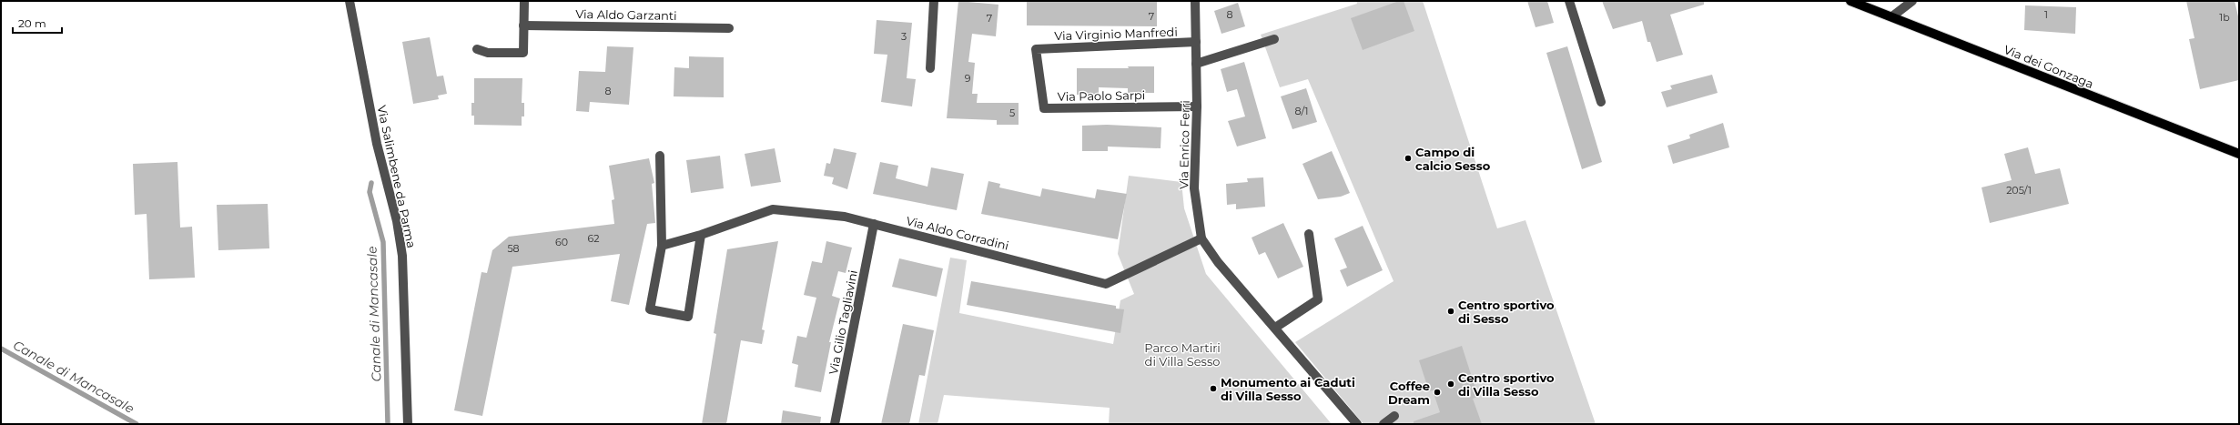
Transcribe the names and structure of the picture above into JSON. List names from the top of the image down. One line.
{"streets":{"main road":["Via dei Gonzaga"],"street":["Via Aldo Garzanti","Via Virginio Manfredi","Via Paolo Sarpi","Via Enrico Ferri","Via Salimbene da Parma","Via Aldo Corradini","Via Gilio Tagliavini"]},"crossings":[["Via Virginio Manfredi","Via Paolo Sarpi"],["Via Virginio Manfredi","Via Enrico Ferri"],["Via Paolo Sarpi","Via Enrico Ferri"],["Via Enrico Ferri","Via Aldo Corradini"],["Via Aldo Corradini","Via Gilio Tagliavini"]],"water":["Canale di Mancasale"],"parks":["Parco Martiri di Villa Sesso"],"places":["Campo di calcio Sesso","Centro sportivo di Sesso","Centro sportivo di Villa Sesso","Monumento ai Caduti di Villa Sesso","Coffee Dream"],"house_numbers":["8","1","7","1b","7","3","9","8","8/1","5","205/1","62","60","58"],"scale_bar":"20 m"}
